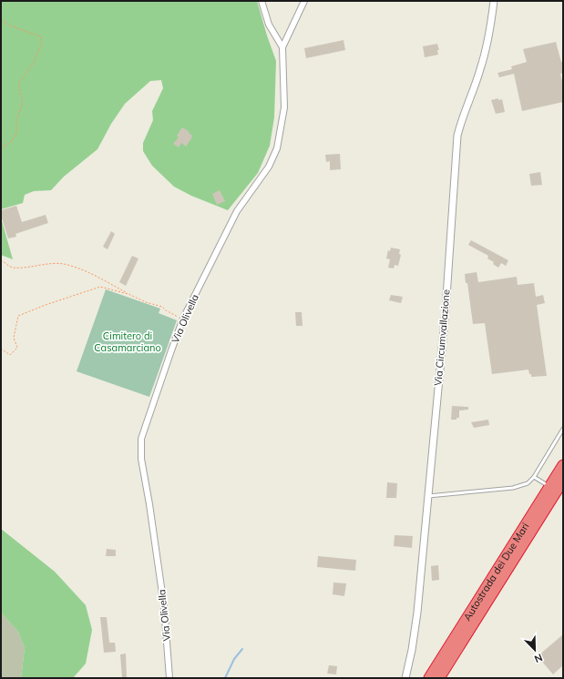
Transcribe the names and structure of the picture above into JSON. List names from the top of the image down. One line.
{"streets":{"highway":["Autostrada dei Due Mari"],"street":["Via Olivella","Via Circumvallazione"]},"parks":["Cimitero di Casamarciano"],"north":"bottom right"}
